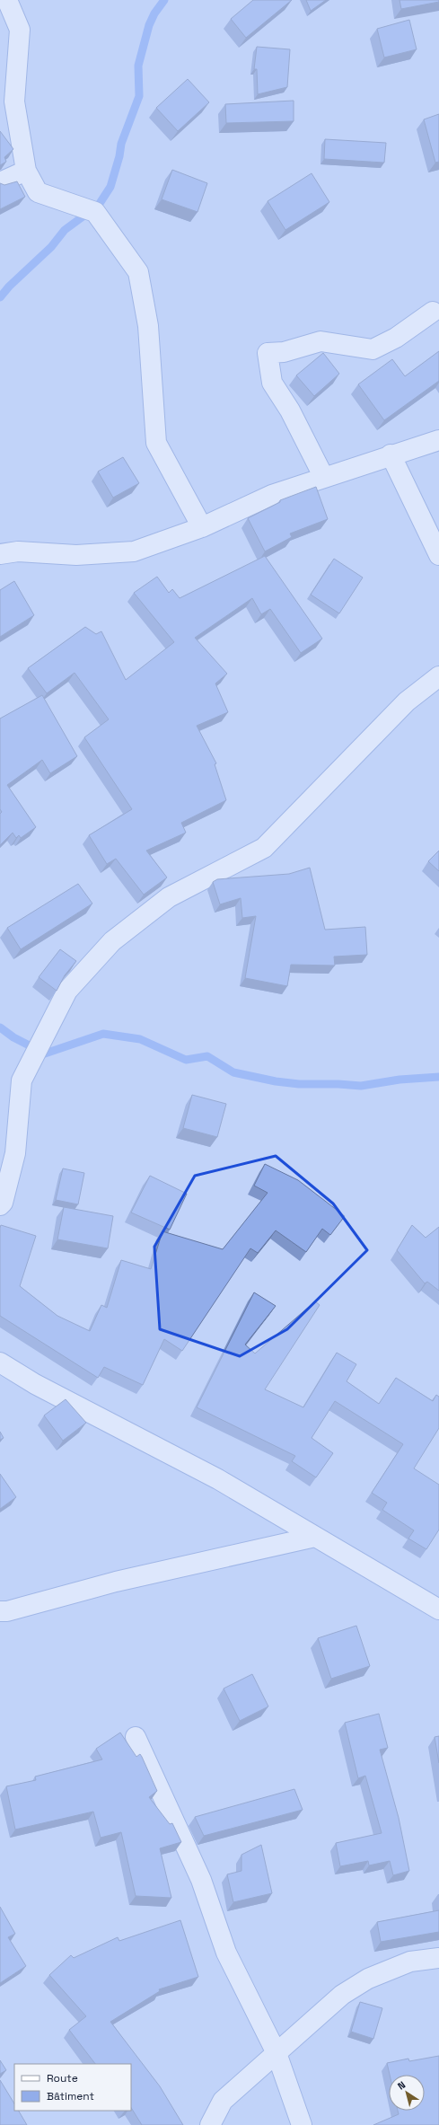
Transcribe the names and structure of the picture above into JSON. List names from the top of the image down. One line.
{"legend":["Route","Bâtiment"],"north":"top left"}
